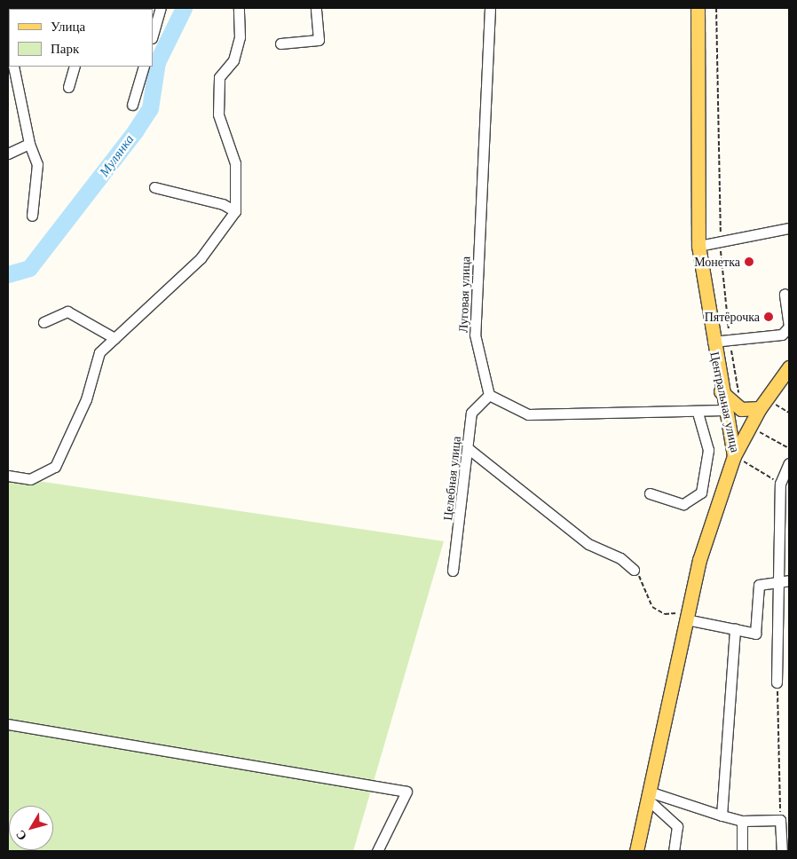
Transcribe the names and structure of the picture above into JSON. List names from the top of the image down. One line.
{"streets":{"main road":["Центральная улица"],"street":["Луговая улица","Целебная улица"]},"crossings":[["Луговая улица","Целебная улица"]],"water":["Мулянка"],"places":["Монетка","Пятёрочка"],"legend":["Улица","Парк"],"north":"bottom left"}
